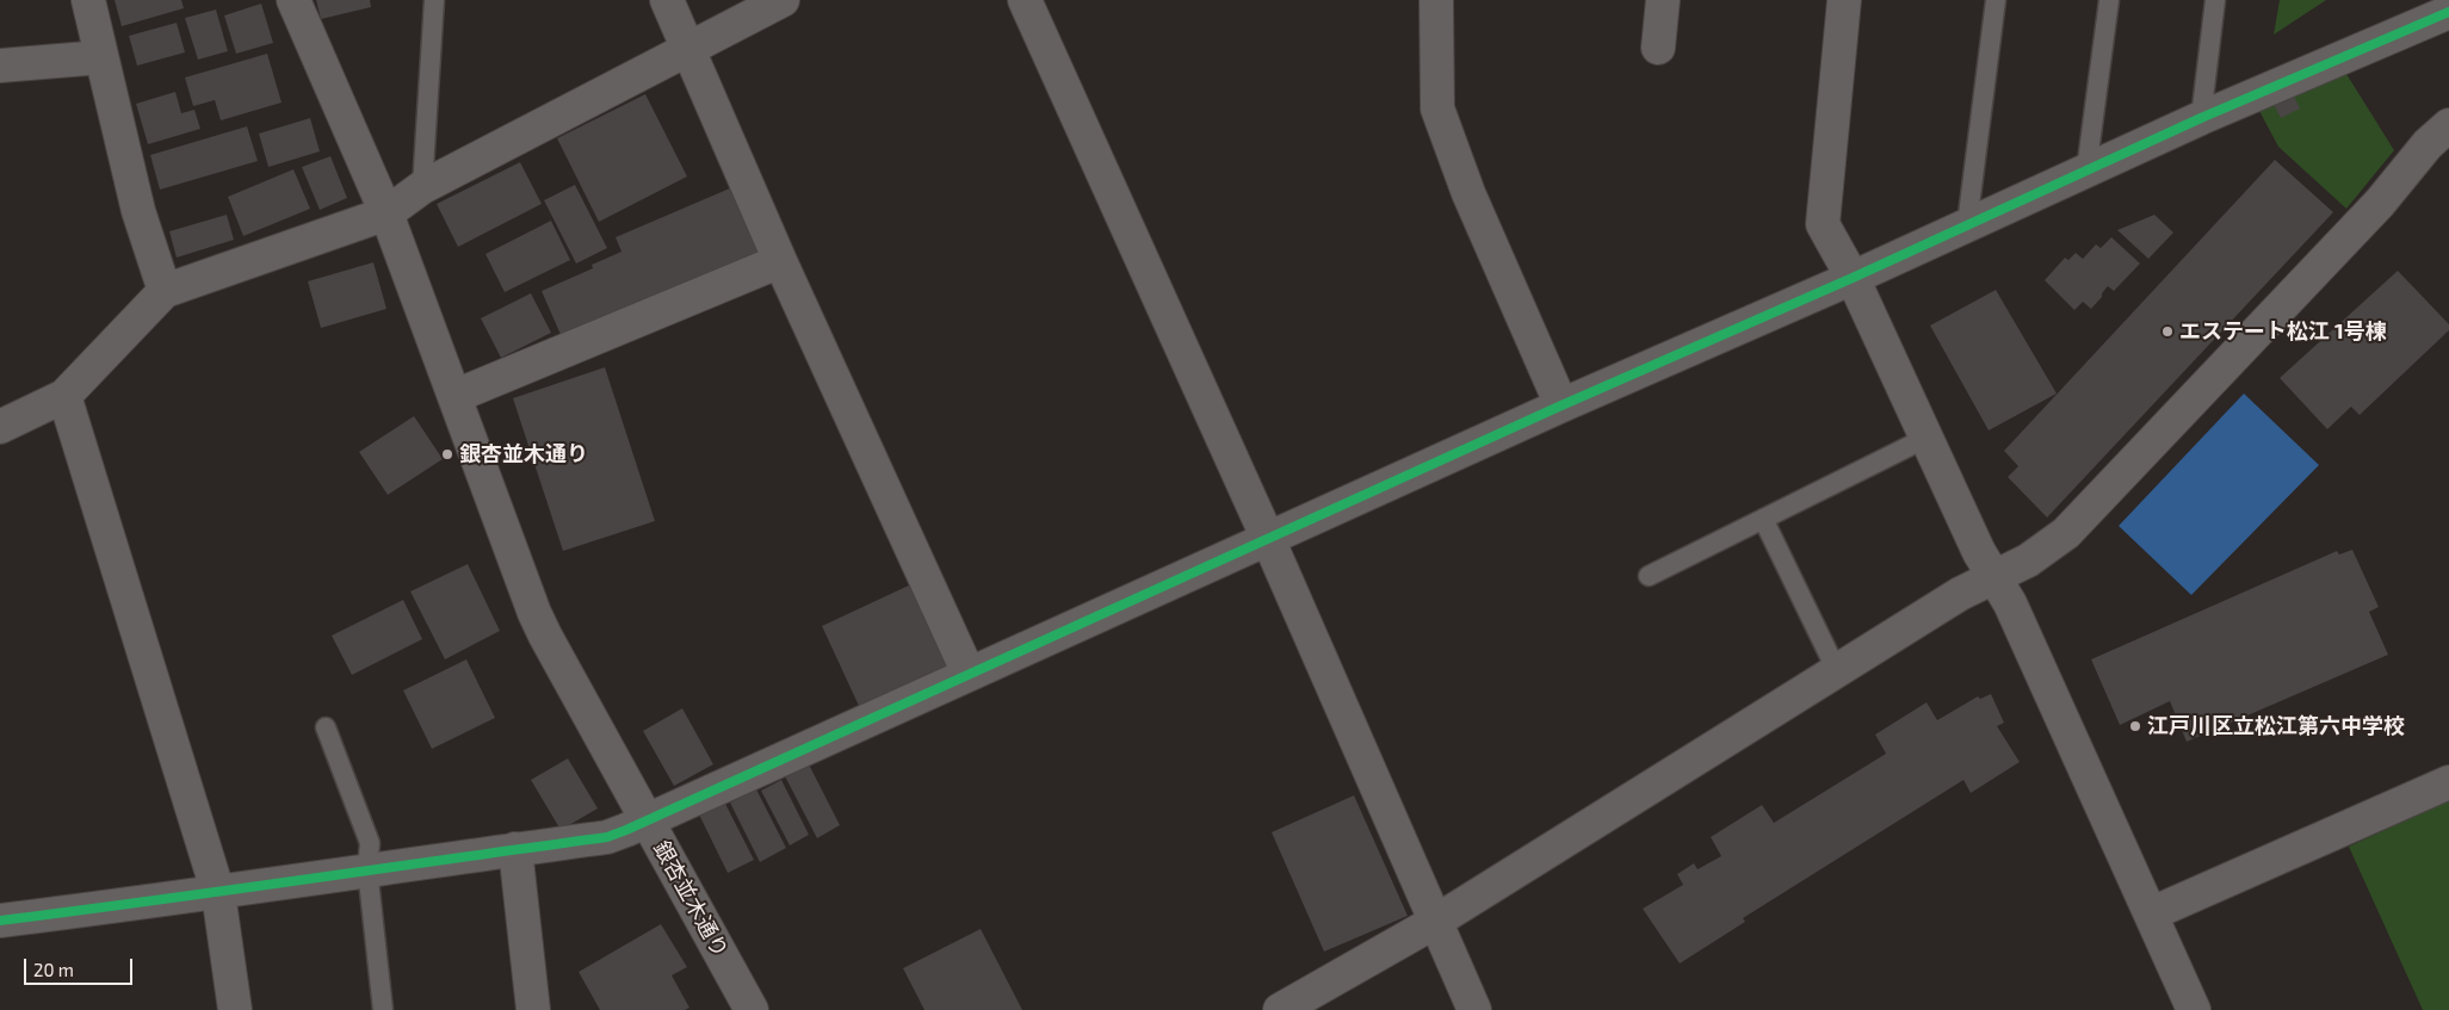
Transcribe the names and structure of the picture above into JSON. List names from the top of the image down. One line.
{"streets":{"street":["銀杏並木通り"]},"places":["エステート松江 1号棟","銀杏並木通り","江戸川区立松江第六中学校"],"scale_bar":"20 m"}
